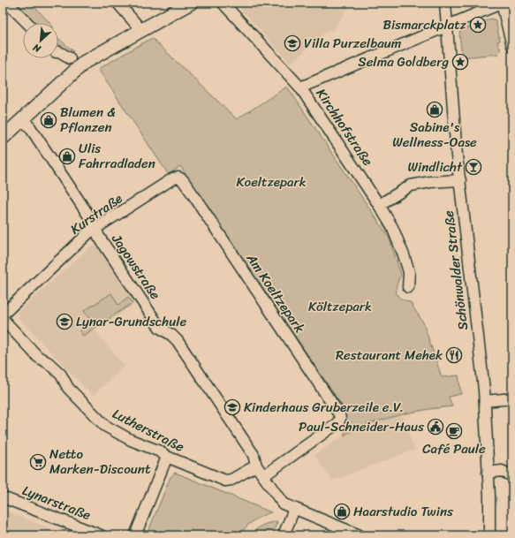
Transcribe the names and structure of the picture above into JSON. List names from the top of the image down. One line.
{"streets":{"street":["Kirchhofstraße","Kurstraße","Jagowstraße","Schönwalder Straße","Am Koeltzepark","Lutherstraße","Lynarstraße"]},"crossings":[["Kurstraße","Jagowstraße"],["Kurstraße","Am Koeltzepark"],["Jagowstraße","Am Koeltzepark"],["Jagowstraße","Lutherstraße"]],"parks":["Koeltzepark","Költzepark"],"places":{"place":["Bismarckplatz","Selma Goldberg"],"school or university":["Villa Purzelbaum","Lynar-Grundschule","Kinderhaus Gruberzeile e.V."],"shop":["Sabine's Wellness-Oase","Blumen & Pflanzen","Ulis Fahrradladen","Haarstudio Twins"],"bar":["Windlicht"],"restaurant":["Restaurant Mehek"],"public building":["Paul-Schneider-Haus"],"cafe":["Café Paule"],"supermarket":["Netto Marken-Discount"]},"north":"bottom left"}
